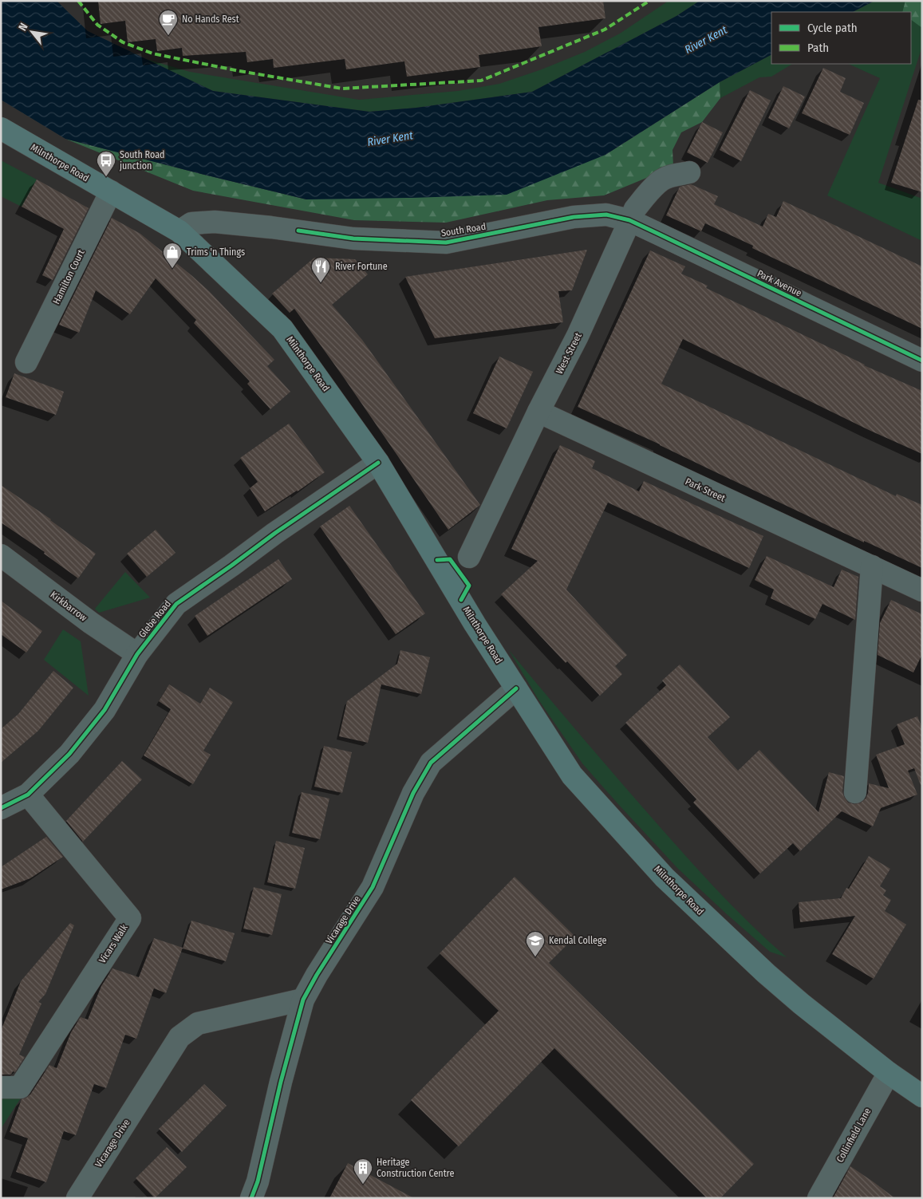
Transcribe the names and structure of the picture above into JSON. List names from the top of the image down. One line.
{"streets":{"highway":["Milnthorpe Road"],"street":["South Road","Hamilton Court","Park Avenue","West Street","Park Street","Kirkbarrow","Glebe Road","Vicarage Drive","Vicars Walk","Collinfield Lane"]},"crossings":[["Milnthorpe Road","South Road"],["Milnthorpe Road","Hamilton Court"],["Milnthorpe Road","Glebe Road"],["Milnthorpe Road","Vicarage Drive"],["Milnthorpe Road","Collinfield Lane"],["South Road","Park Avenue"],["South Road","West Street"],["Park Avenue","West Street"],["West Street","Park Street"],["Kirkbarrow","Glebe Road"],["Glebe Road","Vicars Walk"]],"water":["River Kent"],"places":{"cafe":["No Hands Rest"],"bus stop":["South Road junction"],"shop":["Trims 'n Things"],"restaurant":["River Fortune"],"school or university":["Kendal College"],"building":["Heritage Construction Centre"]},"legend":["Cycle path","Path"],"north":"top left"}
